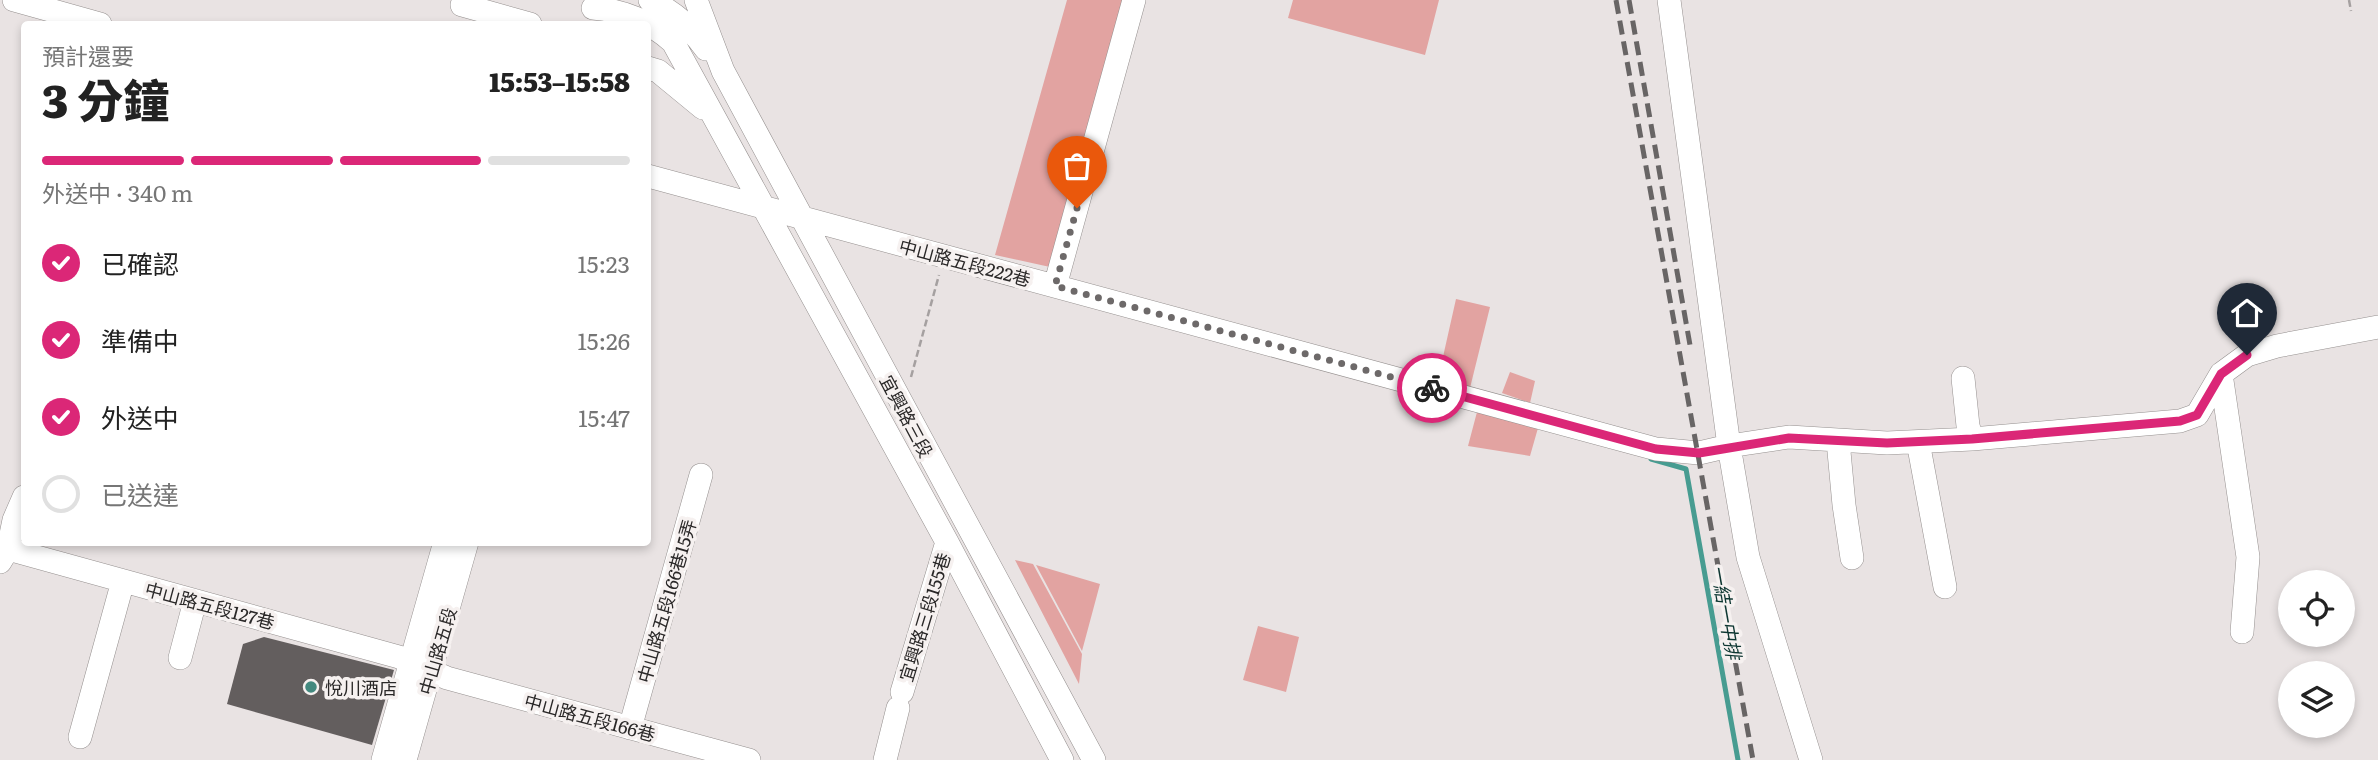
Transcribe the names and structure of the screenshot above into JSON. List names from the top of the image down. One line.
{"streets":{"street":["中山路五段222巷","宜興路三段","中山路五段166巷15弄","中山路五段127巷","宜興路三段155巷","中山路五段","中山路五段166巷"]},"crossings":[["中山路五段222巷","宜興路三段"],["宜興路三段","宜興路三段155巷"],["中山路五段166巷15弄","中山路五段166巷"],["中山路五段127巷","中山路五段"],["中山路五段127巷","中山路五段166巷"],["中山路五段","中山路五段166巷"]],"water":["一結一中排"],"places":["悅川酒店"],"page":{"heading":["3 分鐘","預計還要","15:53–15:58"],"bar":"外送中 · 340 m","list":[["已確認","15:23"],["準備中","15:26"],["外送中","15:47"],"已送達"]}}
